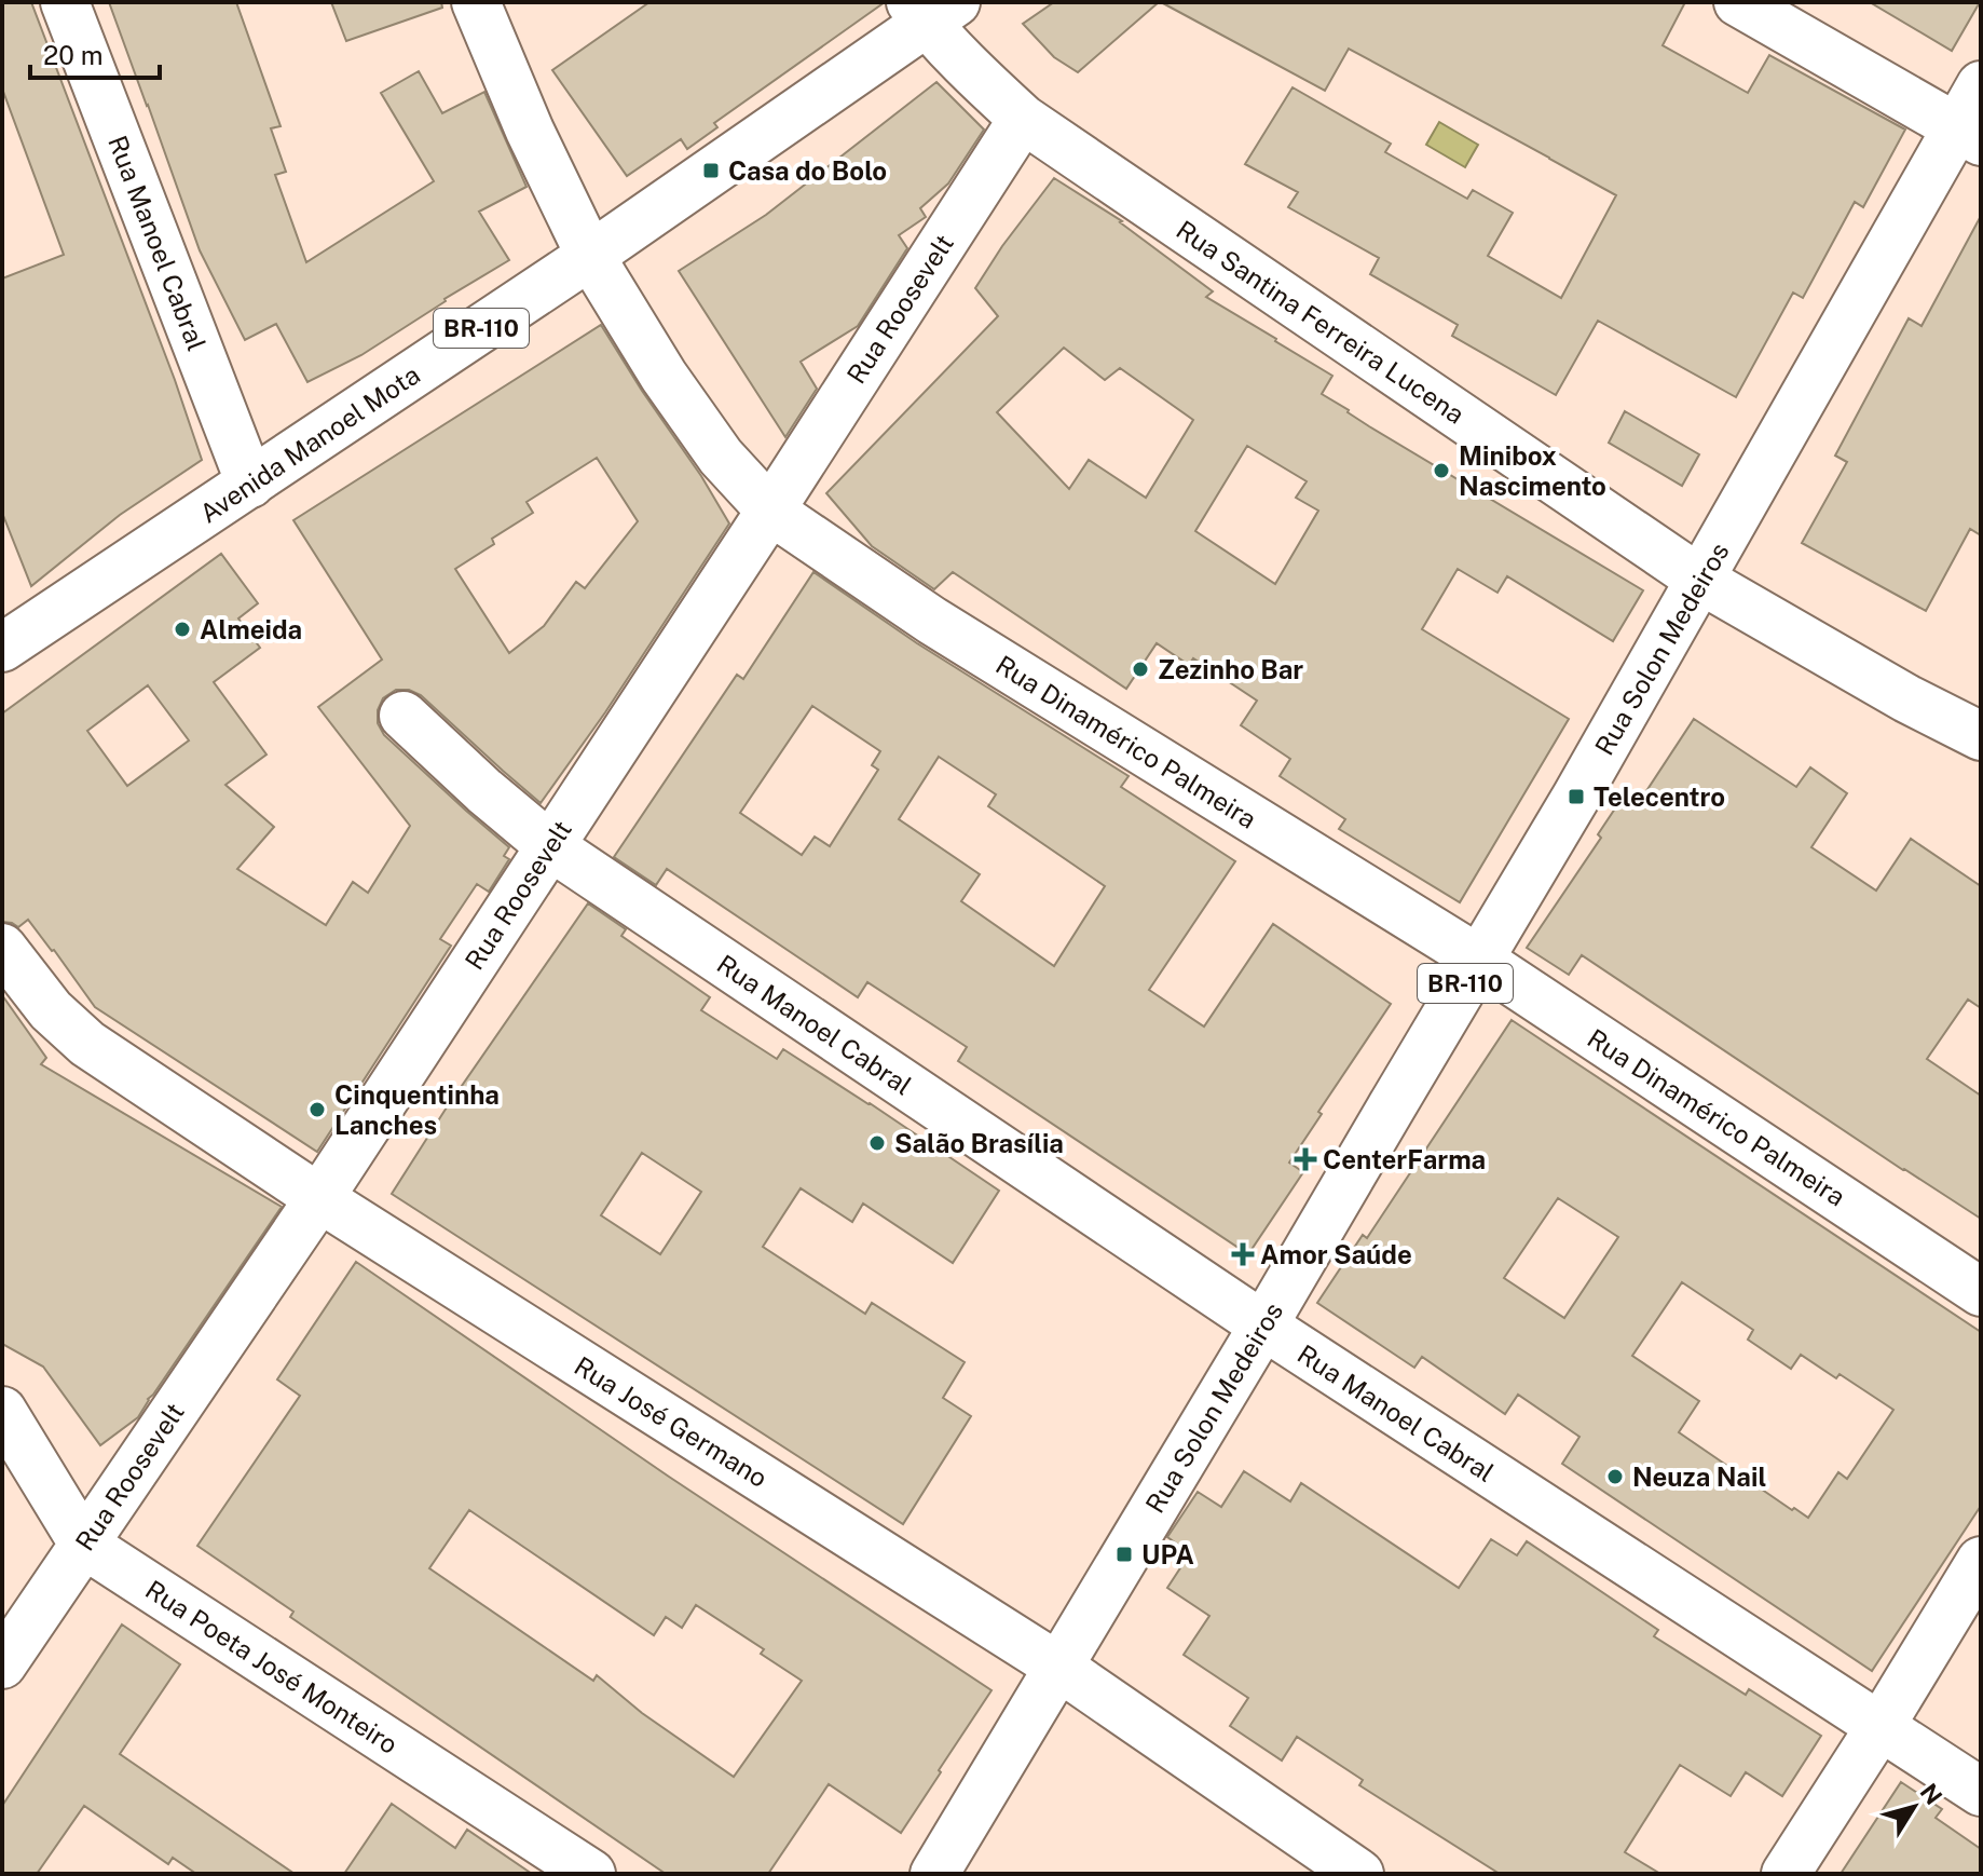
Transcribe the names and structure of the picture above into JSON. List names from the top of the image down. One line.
{"streets":{"street":["Rua Manoel Cabral","Rua Roosevelt","Rua Santina Ferreira Lucena","BR-110","Avenida Manoel Mota","Rua Solon Medeiros","Rua Dinamérico Palmeira","Rua José Germano","Rua Poeta José Monteiro"]},"crossings":[["Rua Manoel Cabral","Rua Roosevelt"],["Rua Manoel Cabral","Avenida Manoel Mota"],["Rua Manoel Cabral","Rua Solon Medeiros"],["Rua Roosevelt","Rua Santina Ferreira Lucena"],["Rua Roosevelt","Rua Dinamérico Palmeira"],["Rua Roosevelt","Rua José Germano"],["Rua Roosevelt","Rua Poeta José Monteiro"],["Rua Santina Ferreira Lucena","Avenida Manoel Mota"],["Rua Santina Ferreira Lucena","Rua Solon Medeiros"],["Avenida Manoel Mota","Rua Dinamérico Palmeira"],["Rua Solon Medeiros","Rua Dinamérico Palmeira"],["Rua Solon Medeiros","Rua José Germano"]],"places":{"transit":["Casa do Bolo","Telecentro","UPA"],"other":["Minibox Nascimento","Almeida","Zezinho Bar","Cinquentinha Lanches","Salão Brasília","Neuza Nail"],"health":["CenterFarma","Amor Saúde"]},"scale_bar":"20 m","north":"top right"}
